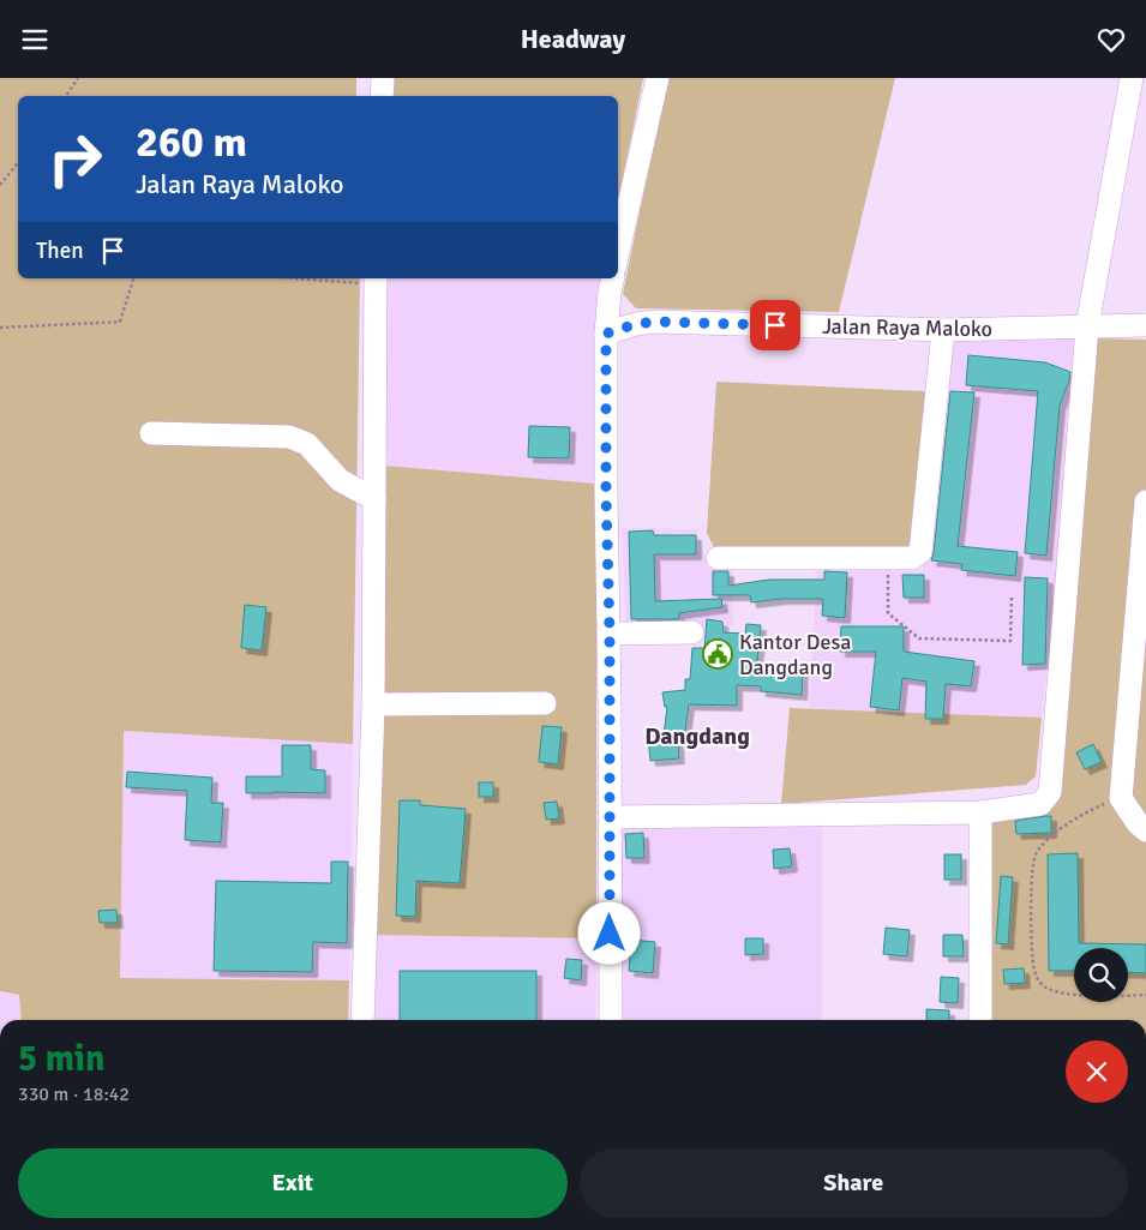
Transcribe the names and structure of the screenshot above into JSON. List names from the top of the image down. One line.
{"streets":{"street":["Jalan Raya Maloko"]},"districts":["Dangdang"],"places":{"public building":["Kantor Desa Dangdang"]},"page":{"header":"Headway","turn":["260 m","Jalan Raya Maloko"],"then":"Then","heading":["5 min","330 m · 18:42"],"buttons":["Exit","Share"]}}
